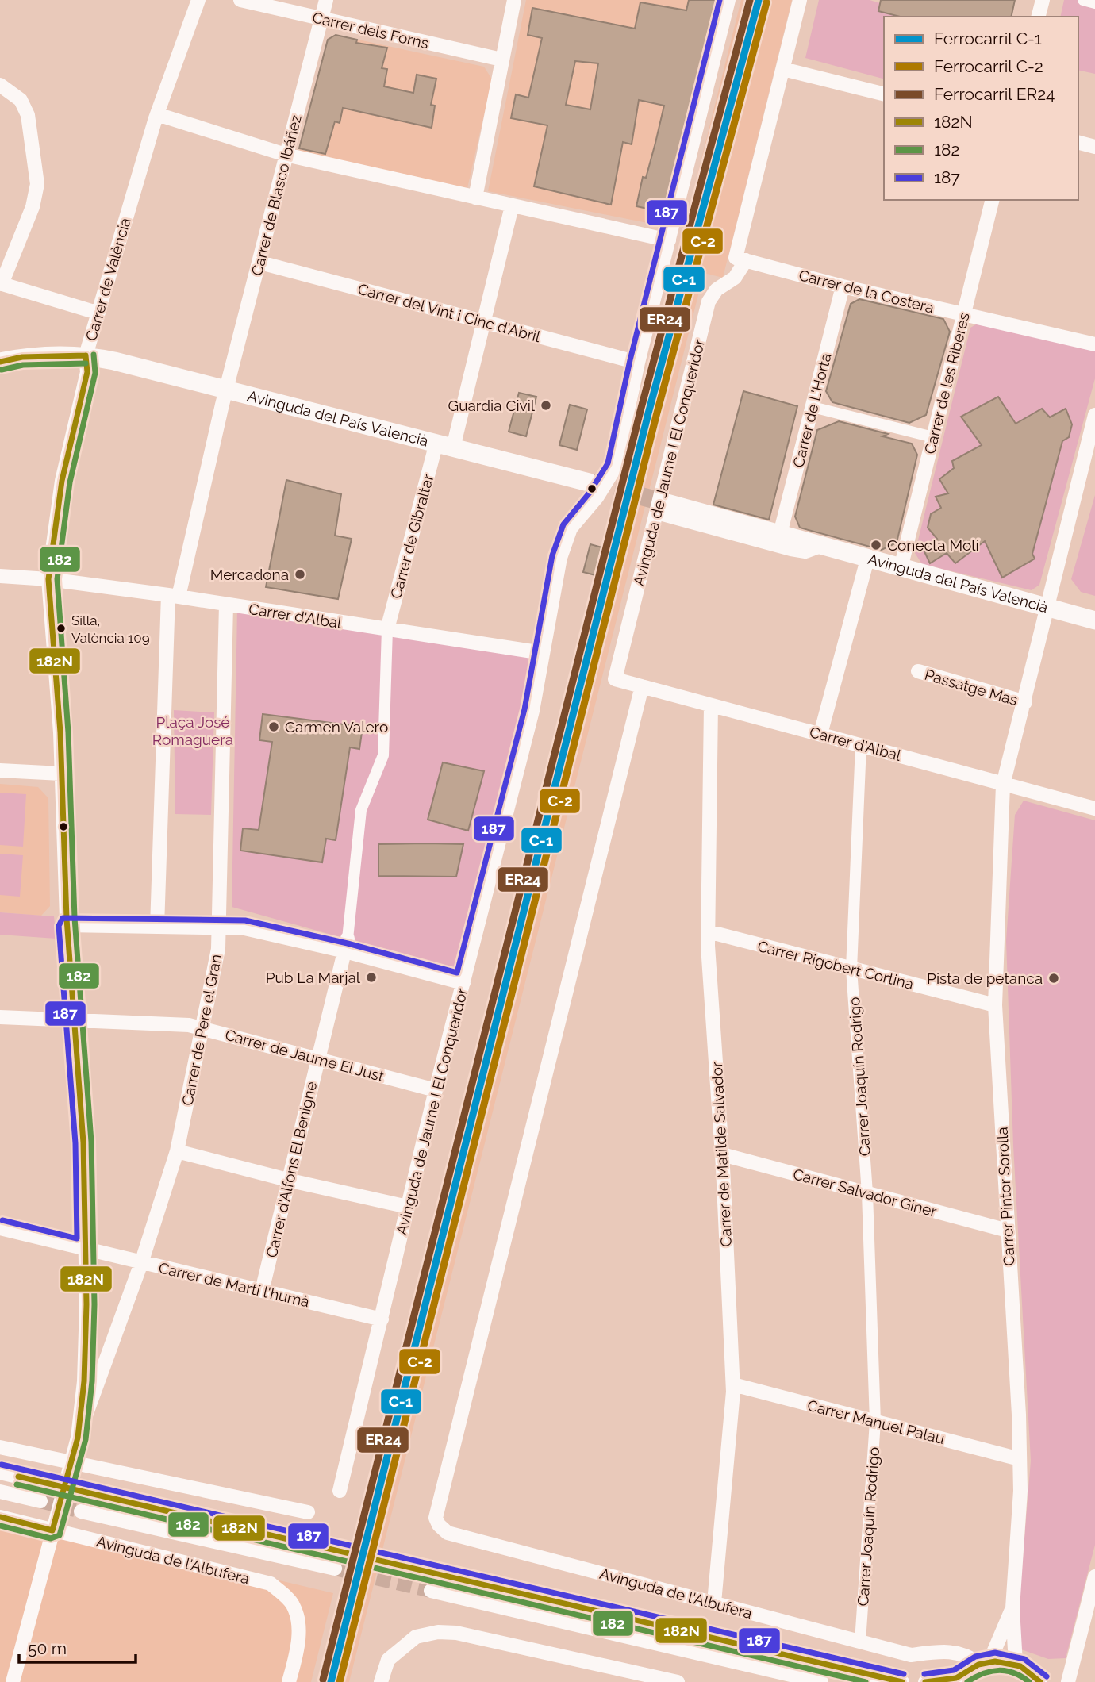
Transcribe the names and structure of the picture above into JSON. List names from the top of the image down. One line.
{"streets":{"street":["Carrer dels Forns","Carrer de Blasco Ibáñez","Carrer de València","Carrer de la Costera","Carrer del Vint i Cinc d'Abril","Carrer de les Riberes","Carrer de L'Horta","Avinguda del País Valencià","Avinguda de Jaume I El Conqueridor","Carrer de Gibraltar","Carrer d'Albal","Passatge Mas","Carrer Rigobert Cortina","Carrer de Pere el Gran","Carrer de Jaume El Just","Carrer Joaquín Rodrigo","Carrer de Matilde Salvador","Carrer d'Alfons El Benigne","Carrer Salvador Giner","Carrer Pintor Sorolla","Carrer de Martí l'humà","Carrer Manuel Palau","Avinguda de l'Albufera"]},"crossings":[["Carrer dels Forns","Carrer de Blasco Ibáñez"],["Carrer de Blasco Ibáñez","Carrer del Vint i Cinc d'Abril"],["Carrer de Blasco Ibáñez","Avinguda del País Valencià"],["Carrer de Blasco Ibáñez","Carrer d'Albal"],["Carrer de València","Avinguda del País Valencià"],["Carrer de València","Carrer d'Albal"],["Carrer de València","Carrer de Pere el Gran"],["Carrer de València","Carrer de Jaume El Just"],["Carrer de València","Carrer de Martí l'humà"],["Carrer de València","Avinguda de l'Albufera"],["Carrer de la Costera","Carrer de les Riberes"],["Carrer de la Costera","Carrer de L'Horta"],["Carrer de la Costera","Avinguda de Jaume I El Conqueridor"],["Carrer del Vint i Cinc d'Abril","Avinguda de Jaume I El Conqueridor"],["Carrer del Vint i Cinc d'Abril","Carrer de Gibraltar"],["Carrer de les Riberes","Avinguda del País Valencià"],["Carrer de L'Horta","Avinguda del País Valencià"],["Avinguda del País Valencià","Avinguda de Jaume I El Conqueridor"],["Avinguda del País Valencià","Carrer de Gibraltar"],["Avinguda del País Valencià","Carrer Pintor Sorolla"],["Avinguda de Jaume I El Conqueridor","Carrer d'Albal"],["Avinguda de Jaume I El Conqueridor","Carrer de Jaume El Just"],["Avinguda de Jaume I El Conqueridor","Carrer de Martí l'humà"],["Carrer de Gibraltar","Carrer d'Albal"],["Carrer d'Albal","Carrer de Pere el Gran"],["Carrer d'Albal","Carrer Joaquín Rodrigo"],["Carrer d'Albal","Carrer de Matilde Salvador"],["Carrer d'Albal","Carrer Pintor Sorolla"],["Carrer d'Albal","Avinguda de l'Albufera"],["Passatge Mas","Carrer Pintor Sorolla"],["Carrer Rigobert Cortina","Carrer Joaquín Rodrigo"],["Carrer Rigobert Cortina","Carrer de Matilde Salvador"],["Carrer Rigobert Cortina","Carrer Pintor Sorolla"],["Carrer de Pere el Gran","Carrer de Jaume El Just"],["Carrer de Pere el Gran","Carrer de Martí l'humà"],["Carrer de Jaume El Just","Carrer d'Alfons El Benigne"],["Carrer Joaquín Rodrigo","Carrer Salvador Giner"],["Carrer Joaquín Rodrigo","Carrer Manuel Palau"],["Carrer Joaquín Rodrigo","Avinguda de l'Albufera"],["Carrer de Matilde Salvador","Carrer Salvador Giner"],["Carrer de Matilde Salvador","Carrer Manuel Palau"],["Carrer de Matilde Salvador","Avinguda de l'Albufera"],["Carrer d'Alfons El Benigne","Carrer de Martí l'humà"],["Carrer Salvador Giner","Carrer Pintor Sorolla"],["Carrer Pintor Sorolla","Carrer Manuel Palau"],["Carrer Pintor Sorolla","Avinguda de l'Albufera"]],"parks":["Plaça José Romaguera"],"places":["Guardia Civil","Conecta Molí","Mercadona","Silla, València 109","Carmen Valero","Pub La Marjal","Pista de petanca"],"lines":["rail line C-1","rail line ER24","transit line 187","rail line C-2","transit line 182","transit line 182N"],"legend":["Ferrocarril C-1","Ferrocarril C-2","Ferrocarril ER24","182N","182","187"],"scale_bar":"50 m"}
